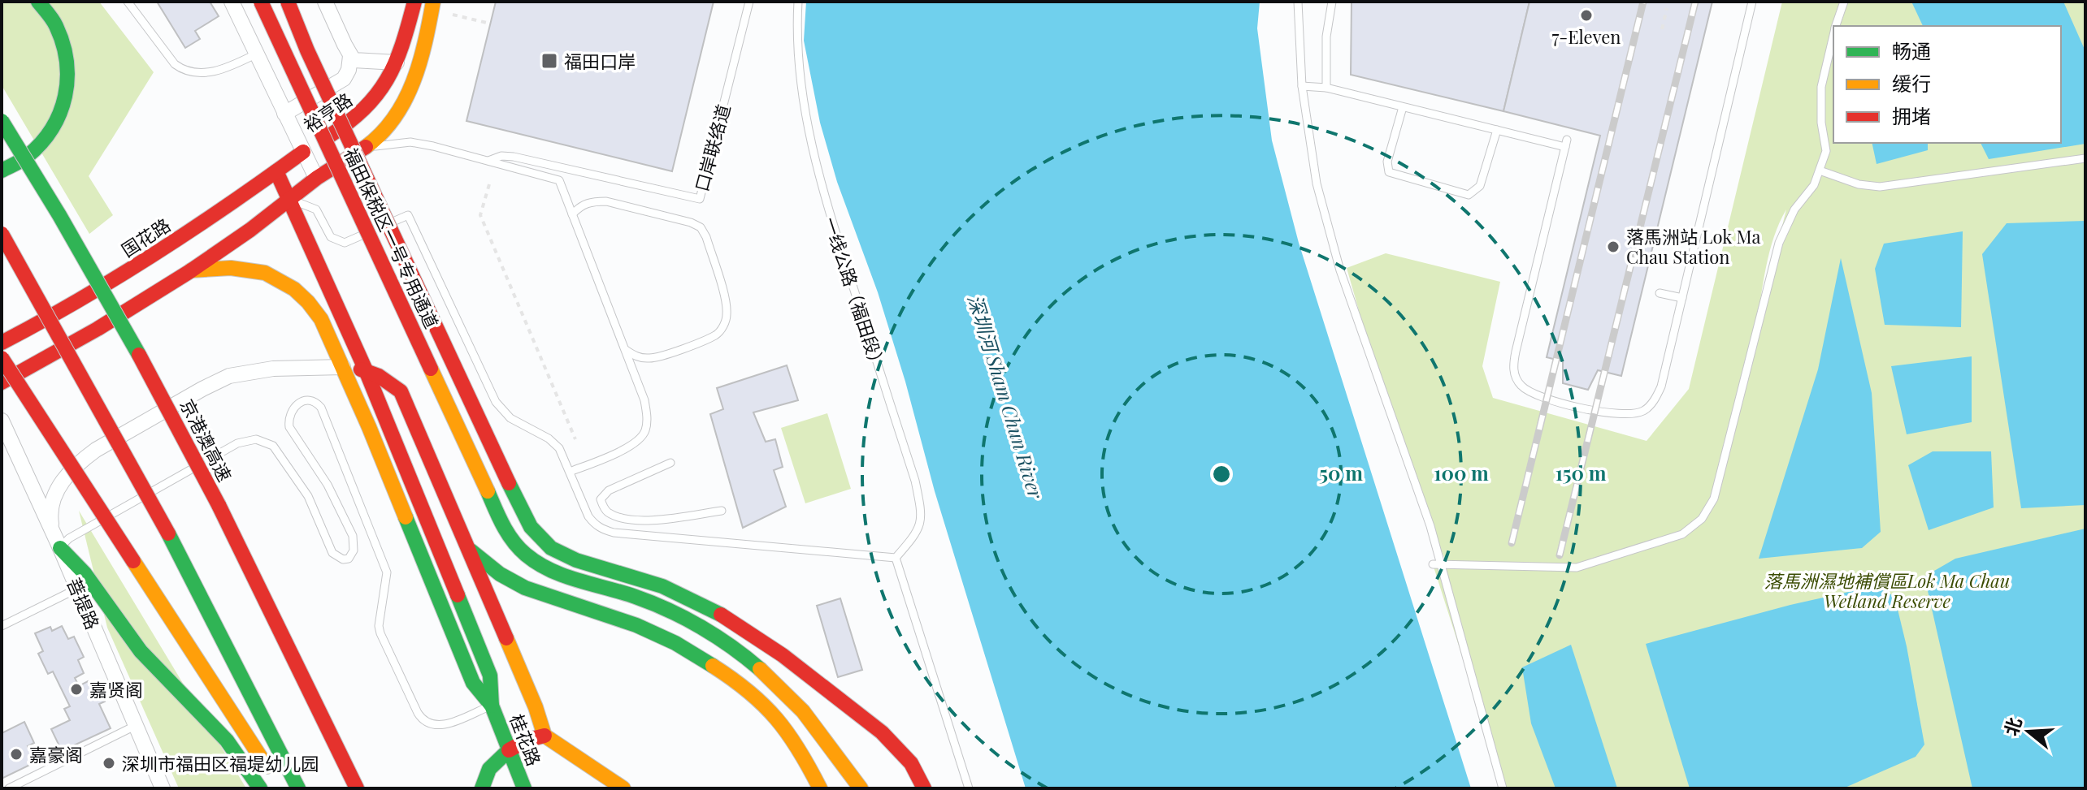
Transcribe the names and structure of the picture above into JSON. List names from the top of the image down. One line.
{"streets":{"main road":["裕亨路","国花路","福田保税区一号专用通道","京港澳高速","桂花路"],"street":["菩提路"],"lane":["口岸联络道","一线公路（福田段）"]},"crossings":[["裕亨路","国花路"]],"water":["深圳河 Sham Chun River"],"parks":["落馬洲濕地補償區Lok Ma Chau Wetland Reserve"],"places":{"other":["7-Eleven","落馬洲站 Lok Ma Chau Station","嘉贤阁","嘉豪阁","深圳市福田区福堤幼儿园"],"transit":["福田口岸"]},"legend":["畅通","缓行","拥堵"],"north":"left","rings":["50 m","100 m","150 m"]}
